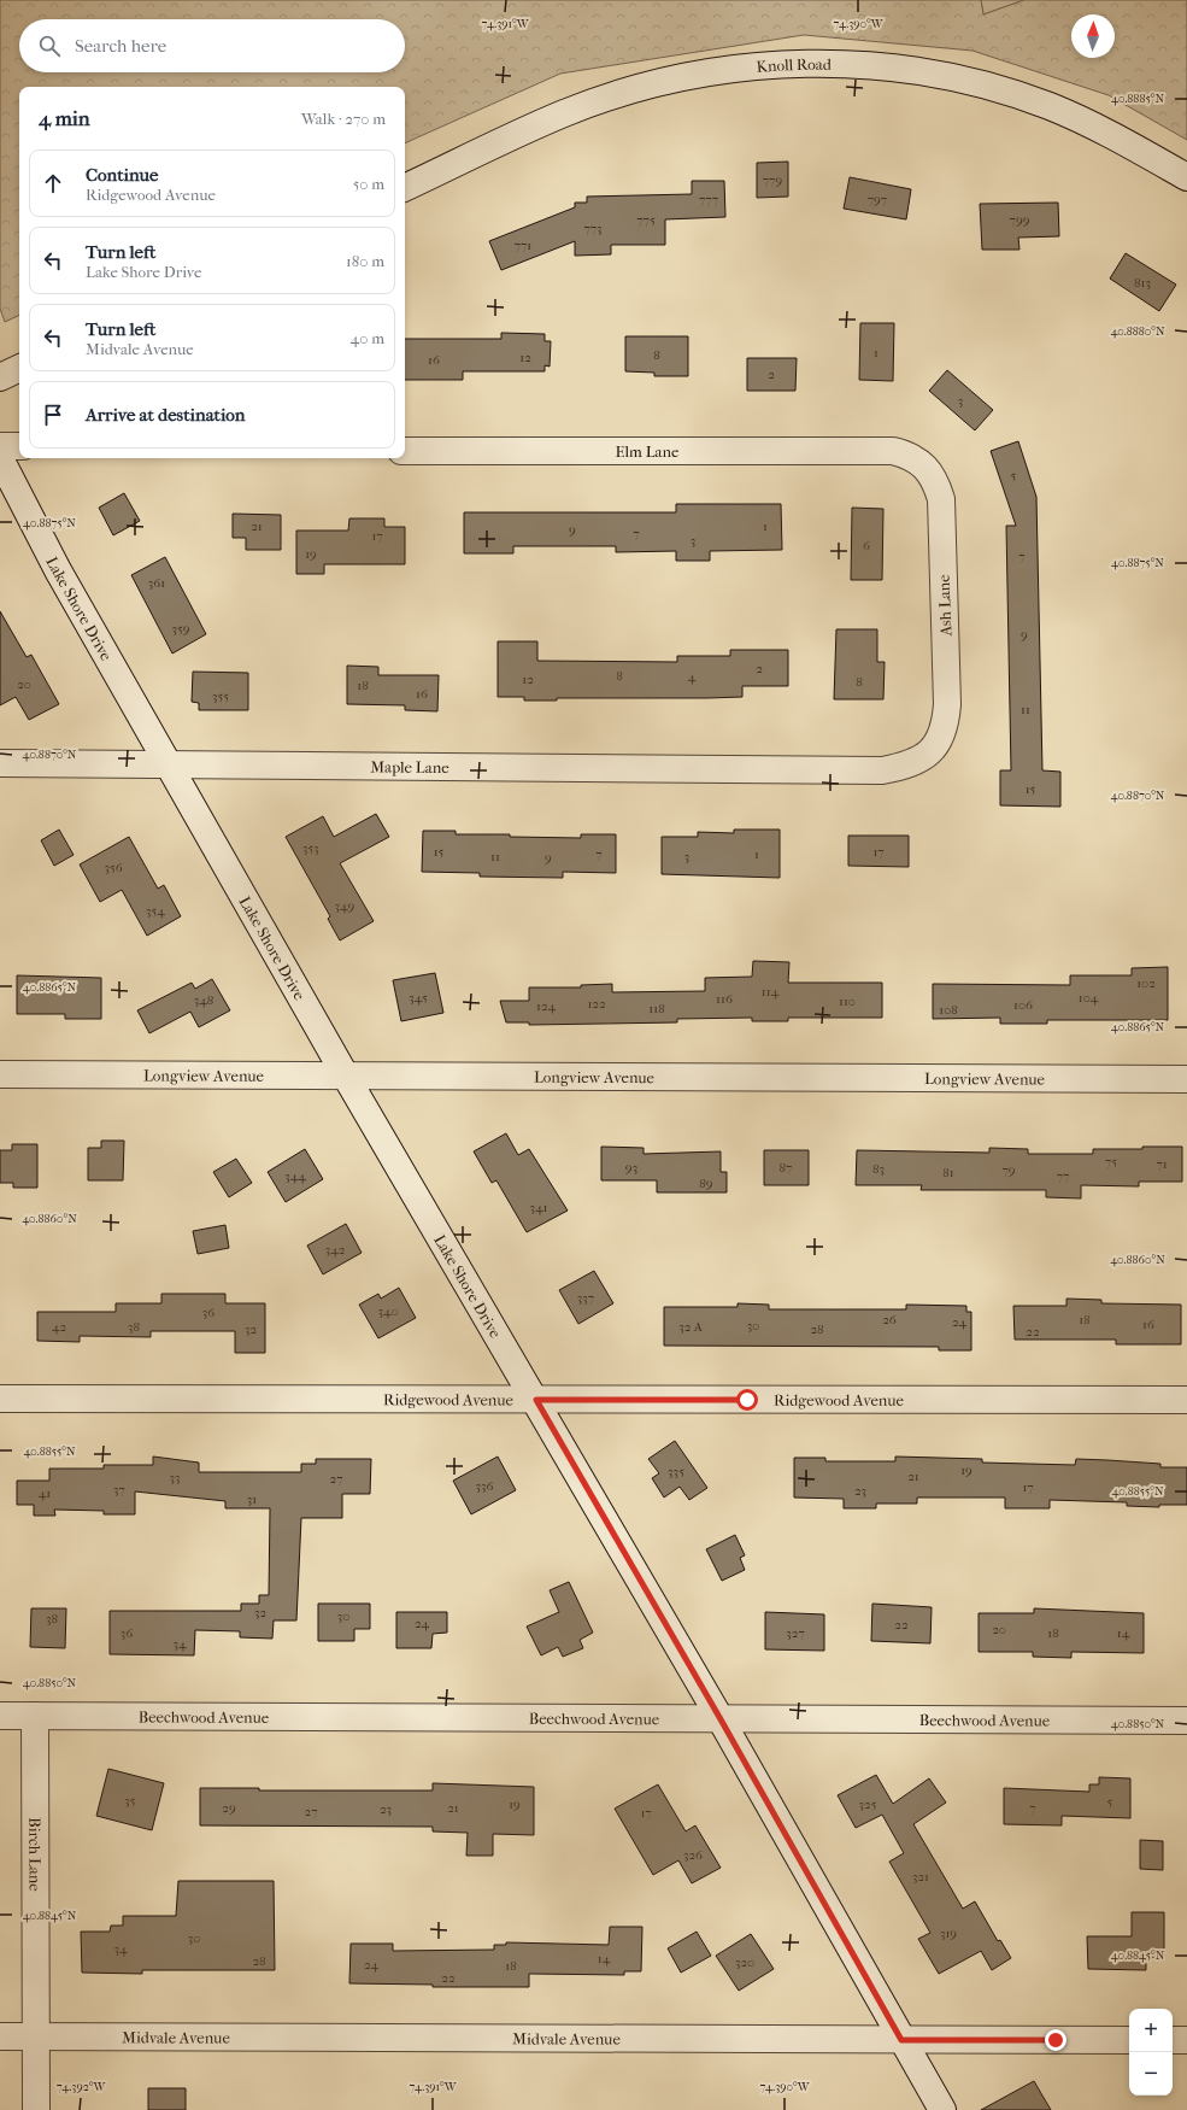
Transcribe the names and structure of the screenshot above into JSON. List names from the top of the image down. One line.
{"streets":{"street":["Knoll Road","Elm Lane","Ash Lane","Lake Shore Drive","Maple Lane","Longview Avenue","Ridgewood Avenue","Beechwood Avenue","Birch Lane","Midvale Avenue"]},"crossings":[["Elm Lane","Ash Lane"],["Ash Lane","Maple Lane"],["Lake Shore Drive","Maple Lane"],["Lake Shore Drive","Longview Avenue"],["Lake Shore Drive","Ridgewood Avenue"],["Lake Shore Drive","Beechwood Avenue"],["Lake Shore Drive","Midvale Avenue"],["Beechwood Avenue","Birch Lane"],["Birch Lane","Midvale Avenue"]],"house_numbers":["779","777","797","775","799","773","771","813","1","8","12","16","2","3","5","21","1","9","7","17","3","6","19","7","361","359","9","2","8","4","12","8","20","18","16","355","11","15","353","15","17","7","1","11","3","9","356","349","354","102","114","345","104","116","348","110","122","106","124","118","108","75","71","93","87","83","79","81","344","77","89","341","342","337","340","36","26","18","24","16","30","42","38","32 A","32","28","22","19","335","21","33","27","336","17","37","23","41","31","32","30","38","24","22","20","36","327","18","14","34","35","5","19","325","29","21","7","23","27","17","326","321","319","30","34","14","28","320","24","18","22"],"north":"top","page":{"search":"Search here","heading":["4 min","Walk · 270 m"],"list":[["Continue","Ridgewood Avenue","50 m"],["Turn left","Lake Shore Drive","180 m"],["Turn left","Midvale Avenue","40 m"],"Arrive at destination"],"map_buttons":["+","−"]},"coordinates":["74.391°W","74.390°W","40.8885°N","40.8880°N","40.8875°N","40.8870°N","40.8865°N","40.8860°N","40.8855°N","40.8850°N","40.8845°N","74.392°W"]}
